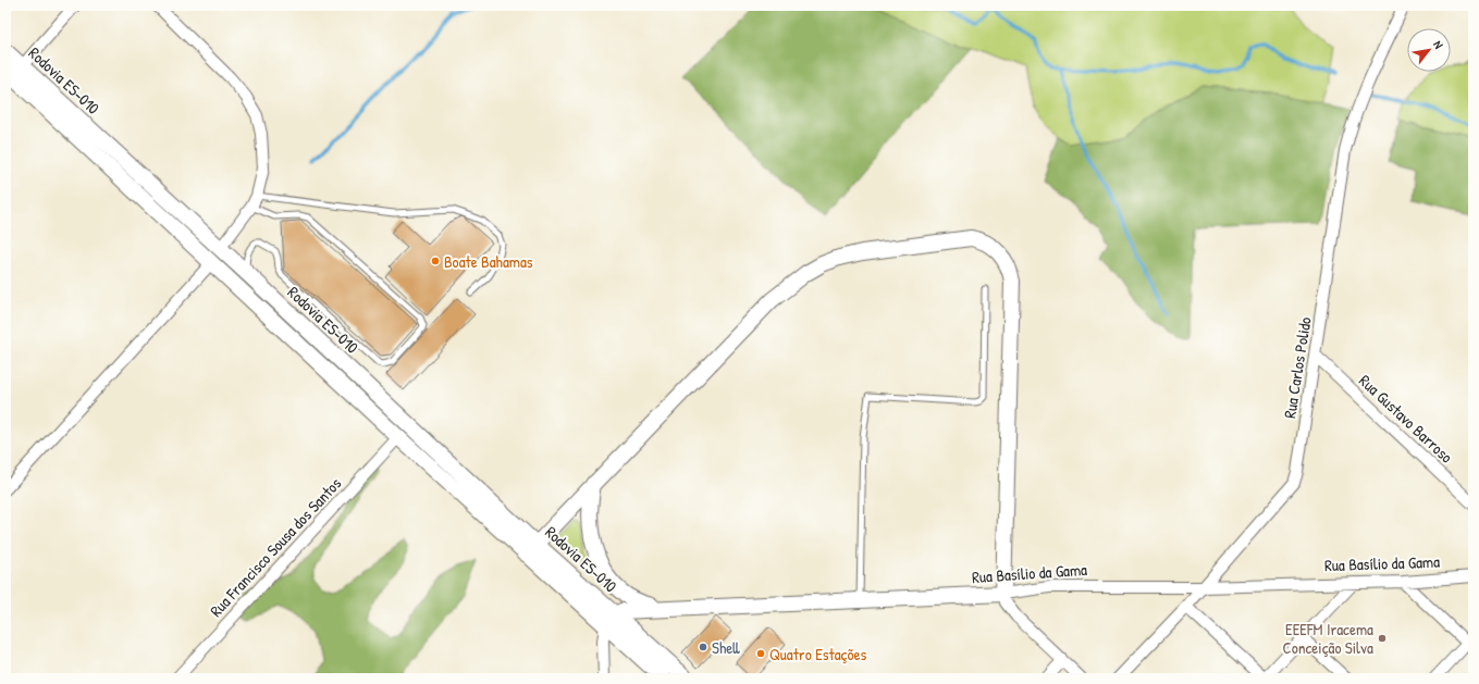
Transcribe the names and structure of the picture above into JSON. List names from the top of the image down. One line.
{"streets":{"main road":["Rodovia ES-010","Rua Basílio da Gama"],"street":["Rua Carlos Polido","Rua Gustavo Barroso","Rua Francisco Sousa dos Santos"]},"crossings":[["Rodovia ES-010","Rua Francisco Sousa dos Santos"],["Rodovia ES-010","Rua Basílio da Gama"],["Rua Carlos Polido","Rua Gustavo Barroso"],["Rua Carlos Polido","Rua Basílio da Gama"]],"places":["Boate Bahamas","EEEFM Iracema Conceição Silva","Shell","Quatro Estações"],"north":"top right"}
